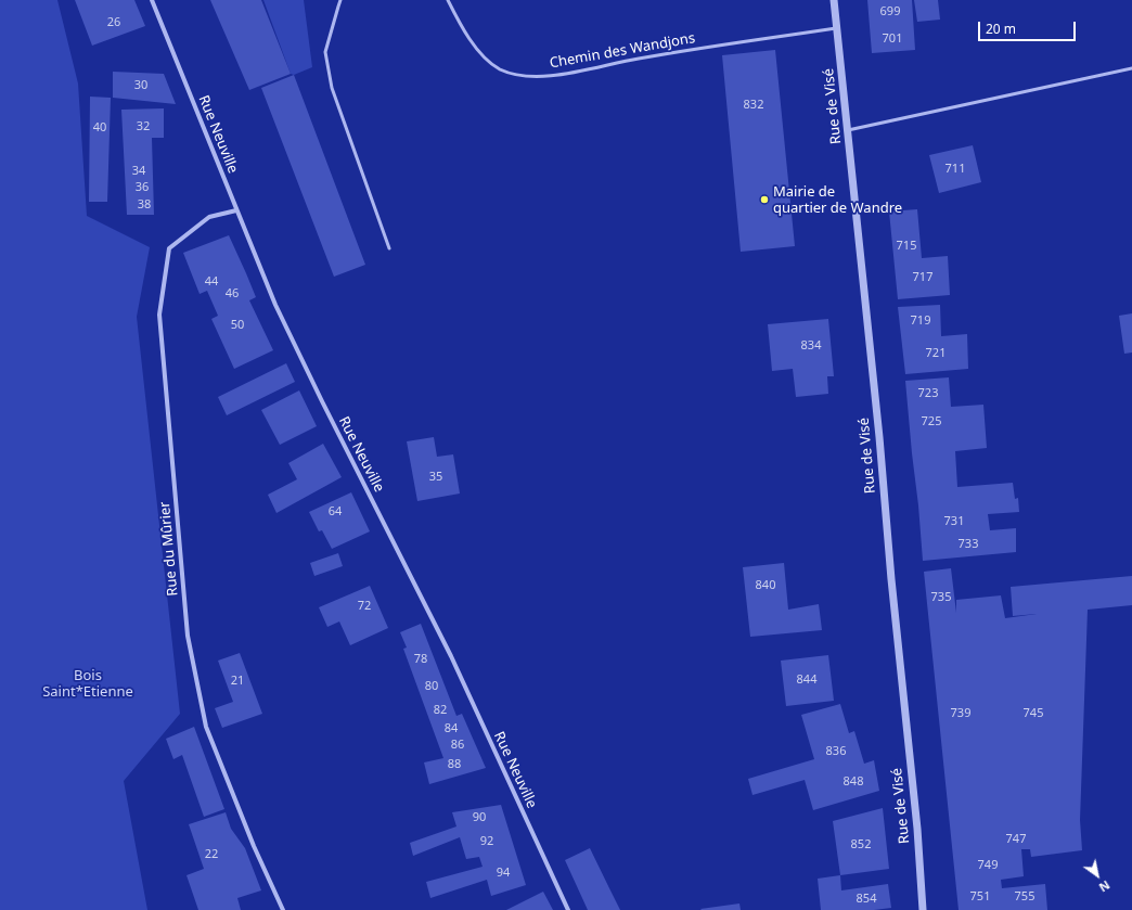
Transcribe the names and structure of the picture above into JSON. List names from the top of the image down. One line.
{"streets":{"street":["Rue de Visé","Rue Neuville","Rue du Mûrier"],"lane":["Chemin des Wandjons"]},"crossings":[["Chemin des Wandjons","Rue de Visé"],["Rue Neuville","Rue du Mûrier"]],"parks":["Bois Saint*Etienne"],"places":["Mairie de quartier de Wandre"],"house_numbers":["699","26","701","30","832","32","40","711","34","36","38","715","717","44","46","719","50","834","721","723","725","35","64","731","733","840","735","72","78","844","21","80","82","739","745","84","86","836","88","848","90","747","92","852","22","749","94","751","755","854"],"scale_bar":"20 m","north":"bottom right"}
